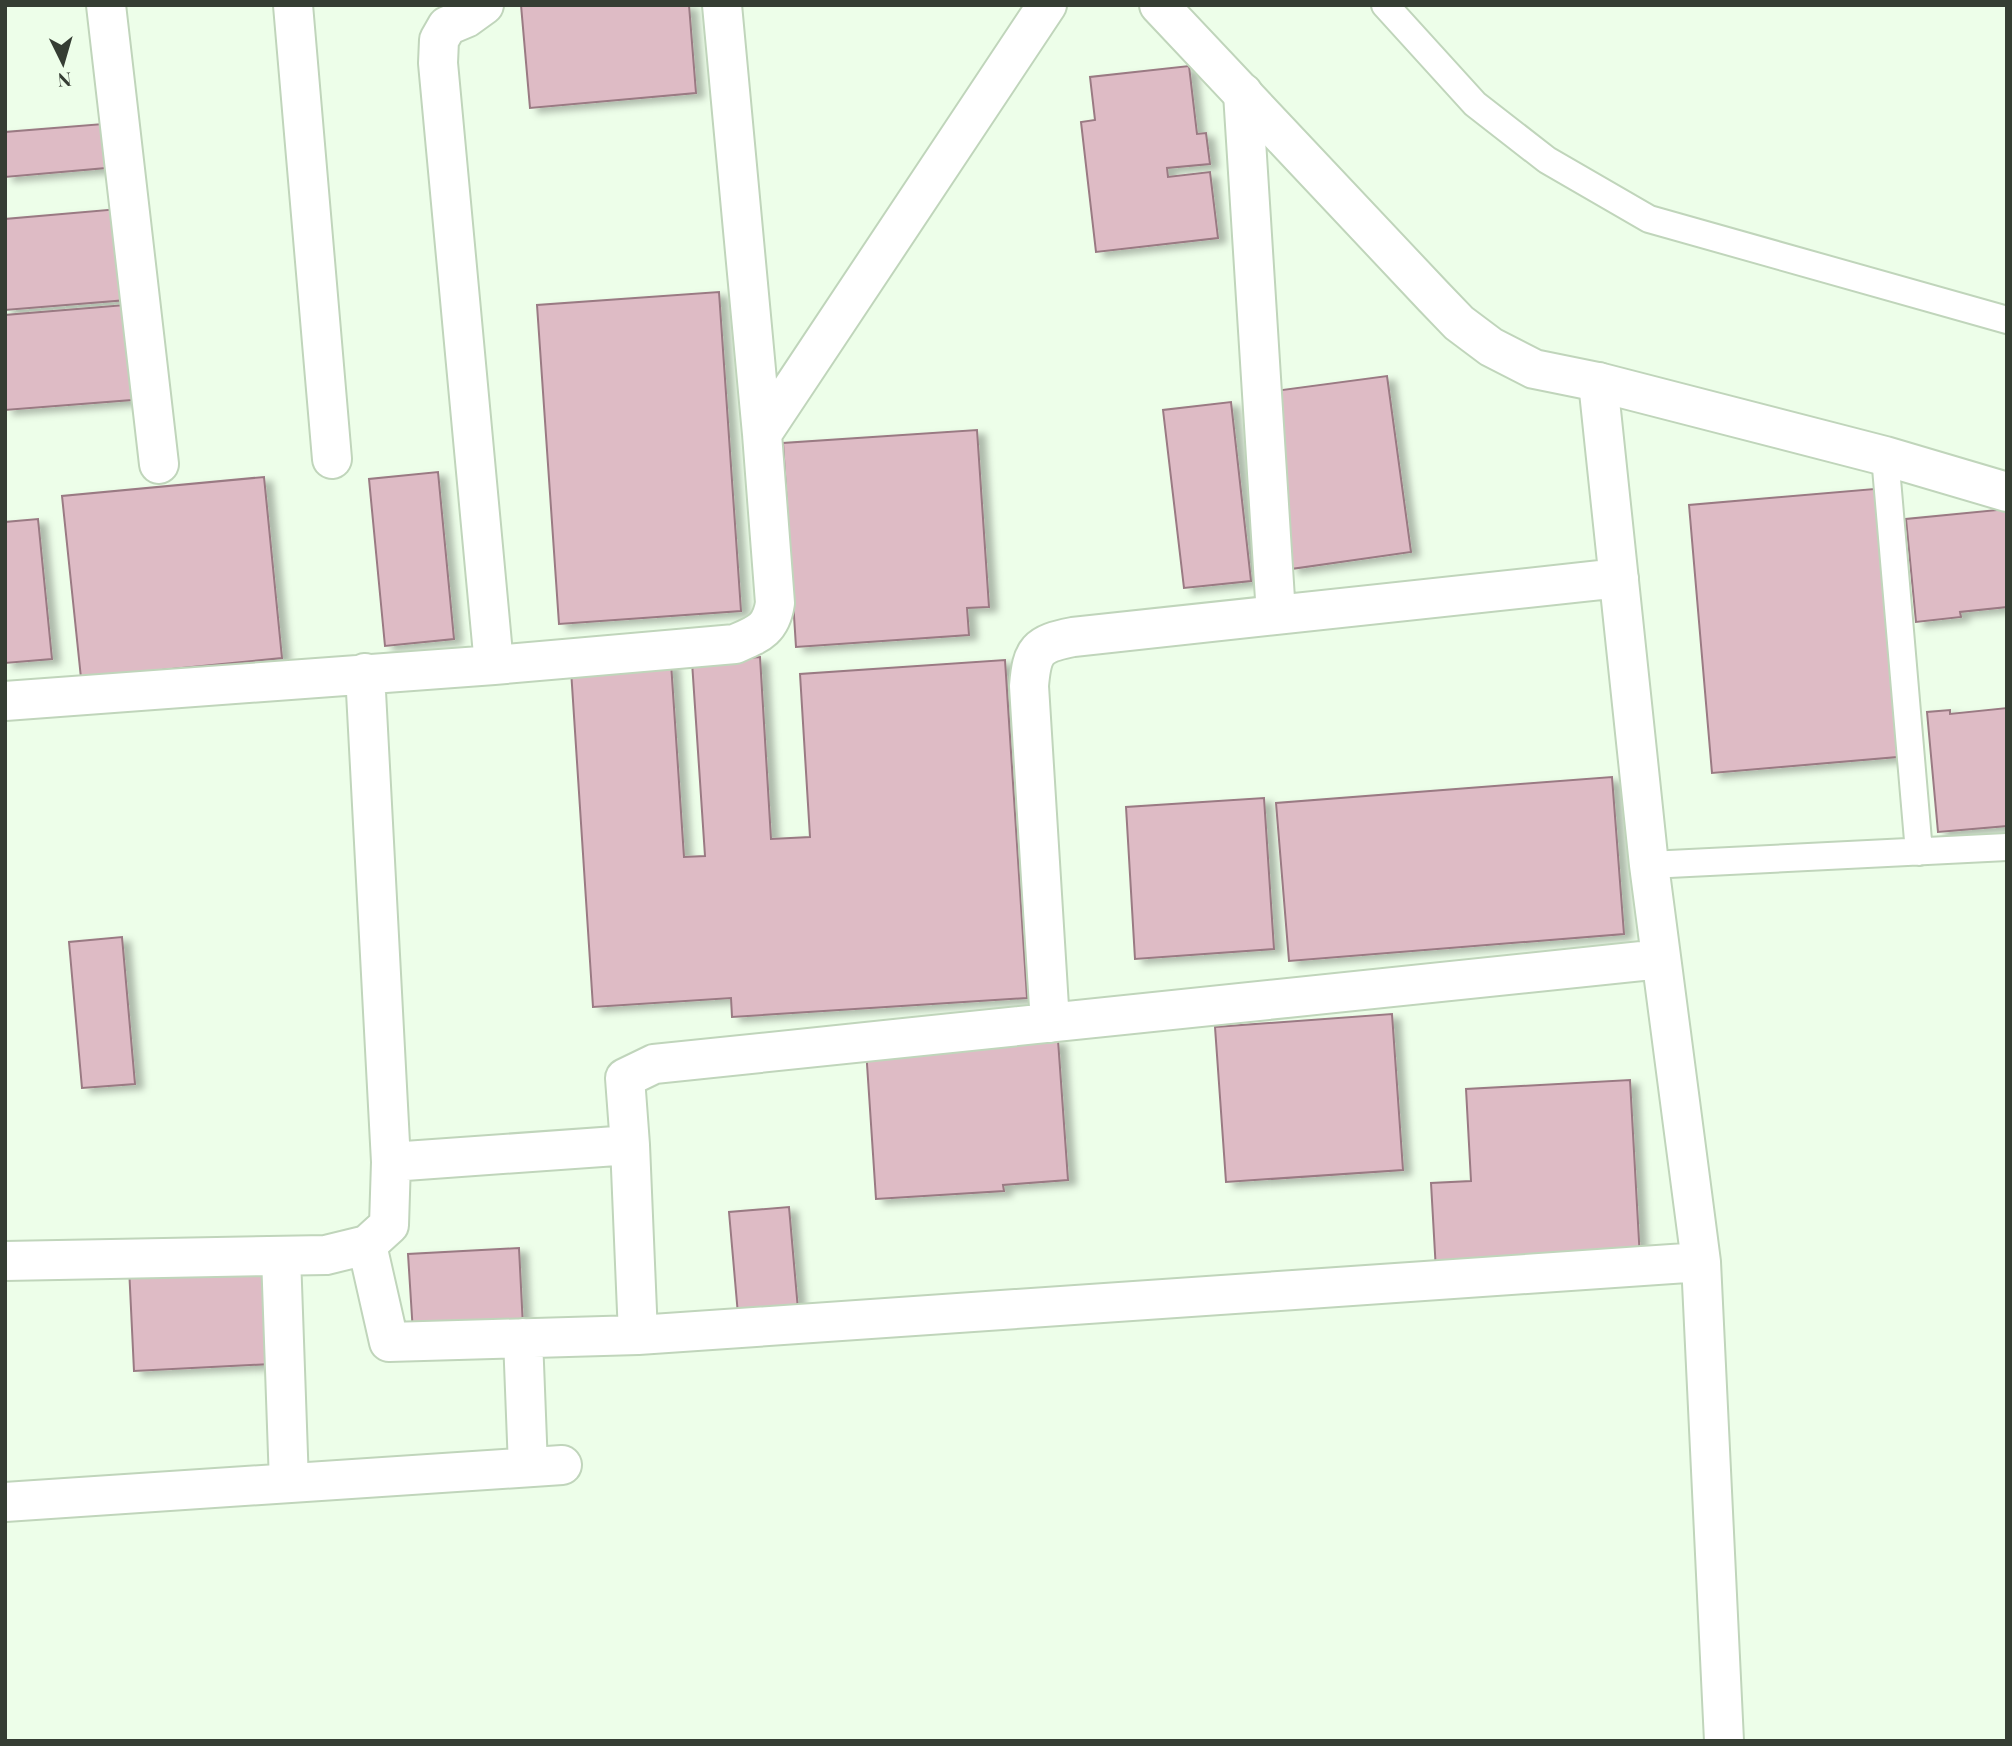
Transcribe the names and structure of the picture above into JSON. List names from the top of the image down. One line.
{"north":"bottom"}
